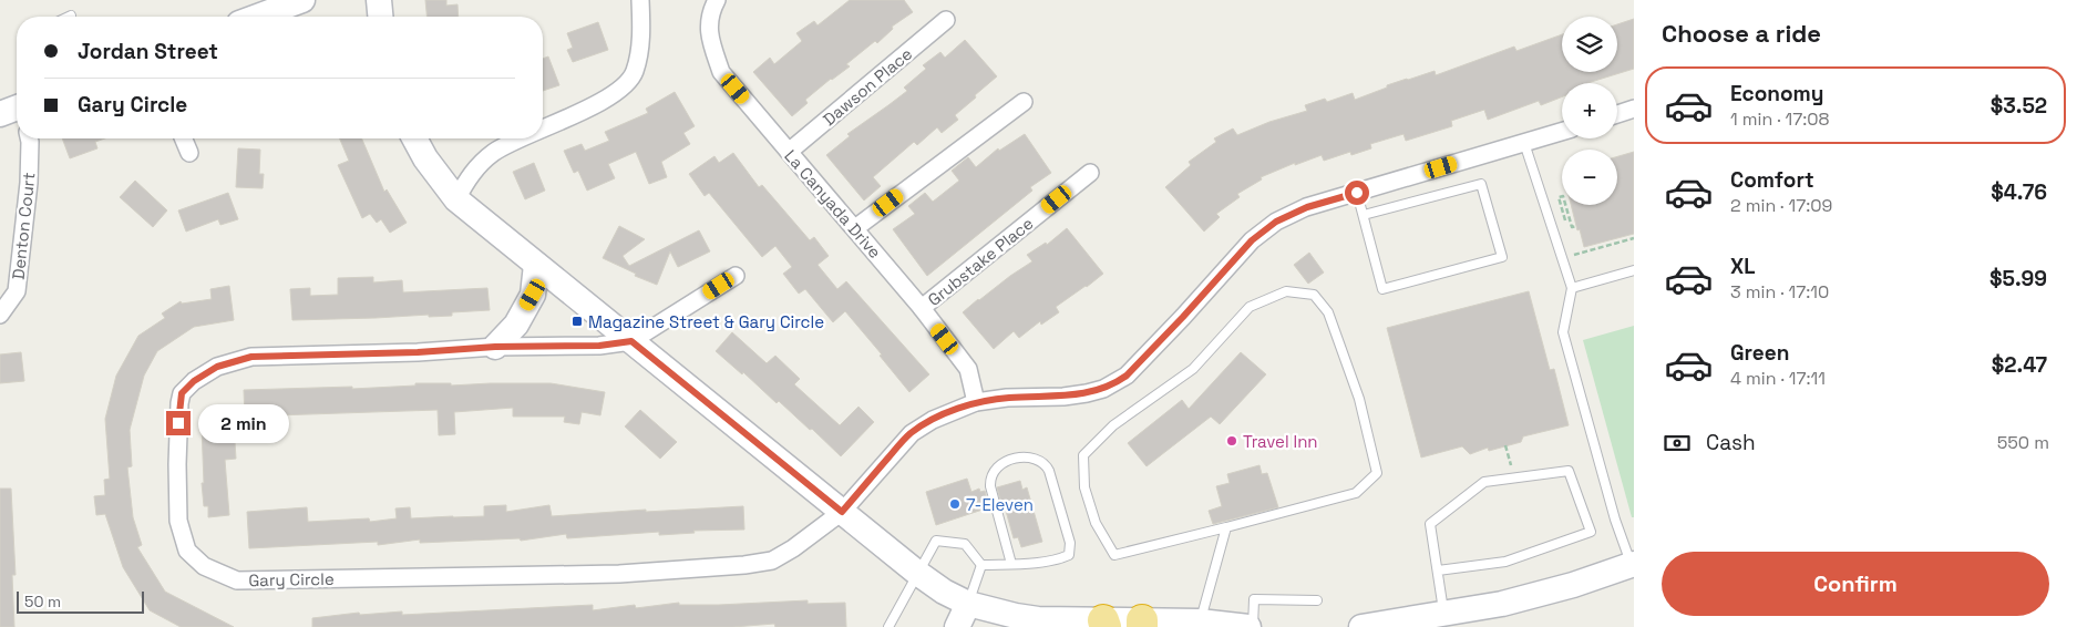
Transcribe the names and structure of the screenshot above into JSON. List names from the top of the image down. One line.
{"streets":{"street":["Dawson Place","La Canyada Drive","Denton Court","Grubstake Place","Gary Circle"]},"crossings":[["Dawson Place","La Canyada Drive"],["La Canyada Drive","Grubstake Place"],["La Canyada Drive","Gary Circle"]],"places":{"transit":["Magazine Street & Gary Circle"],"other":["Travel Inn","7-Eleven"]},"scale_bar":"50 m","page":{"heading":"Choose a ride","map_buttons":["+","−"],"banner":["Jordan Street","Gary Circle"],"list":[{"name":"Economy","note":"1 min · 17:08","value":"$3.52"},{"name":"Comfort","note":"2 min · 17:09","value":"$4.76"},{"name":"XL","note":"3 min · 17:10","value":"$5.99"},{"name":"Green","note":"4 min · 17:11","value":"$2.47"}],"bubble":"2 min","pay":["Cash","550 m"],"buttons":"Confirm","scale":"50 m"}}
